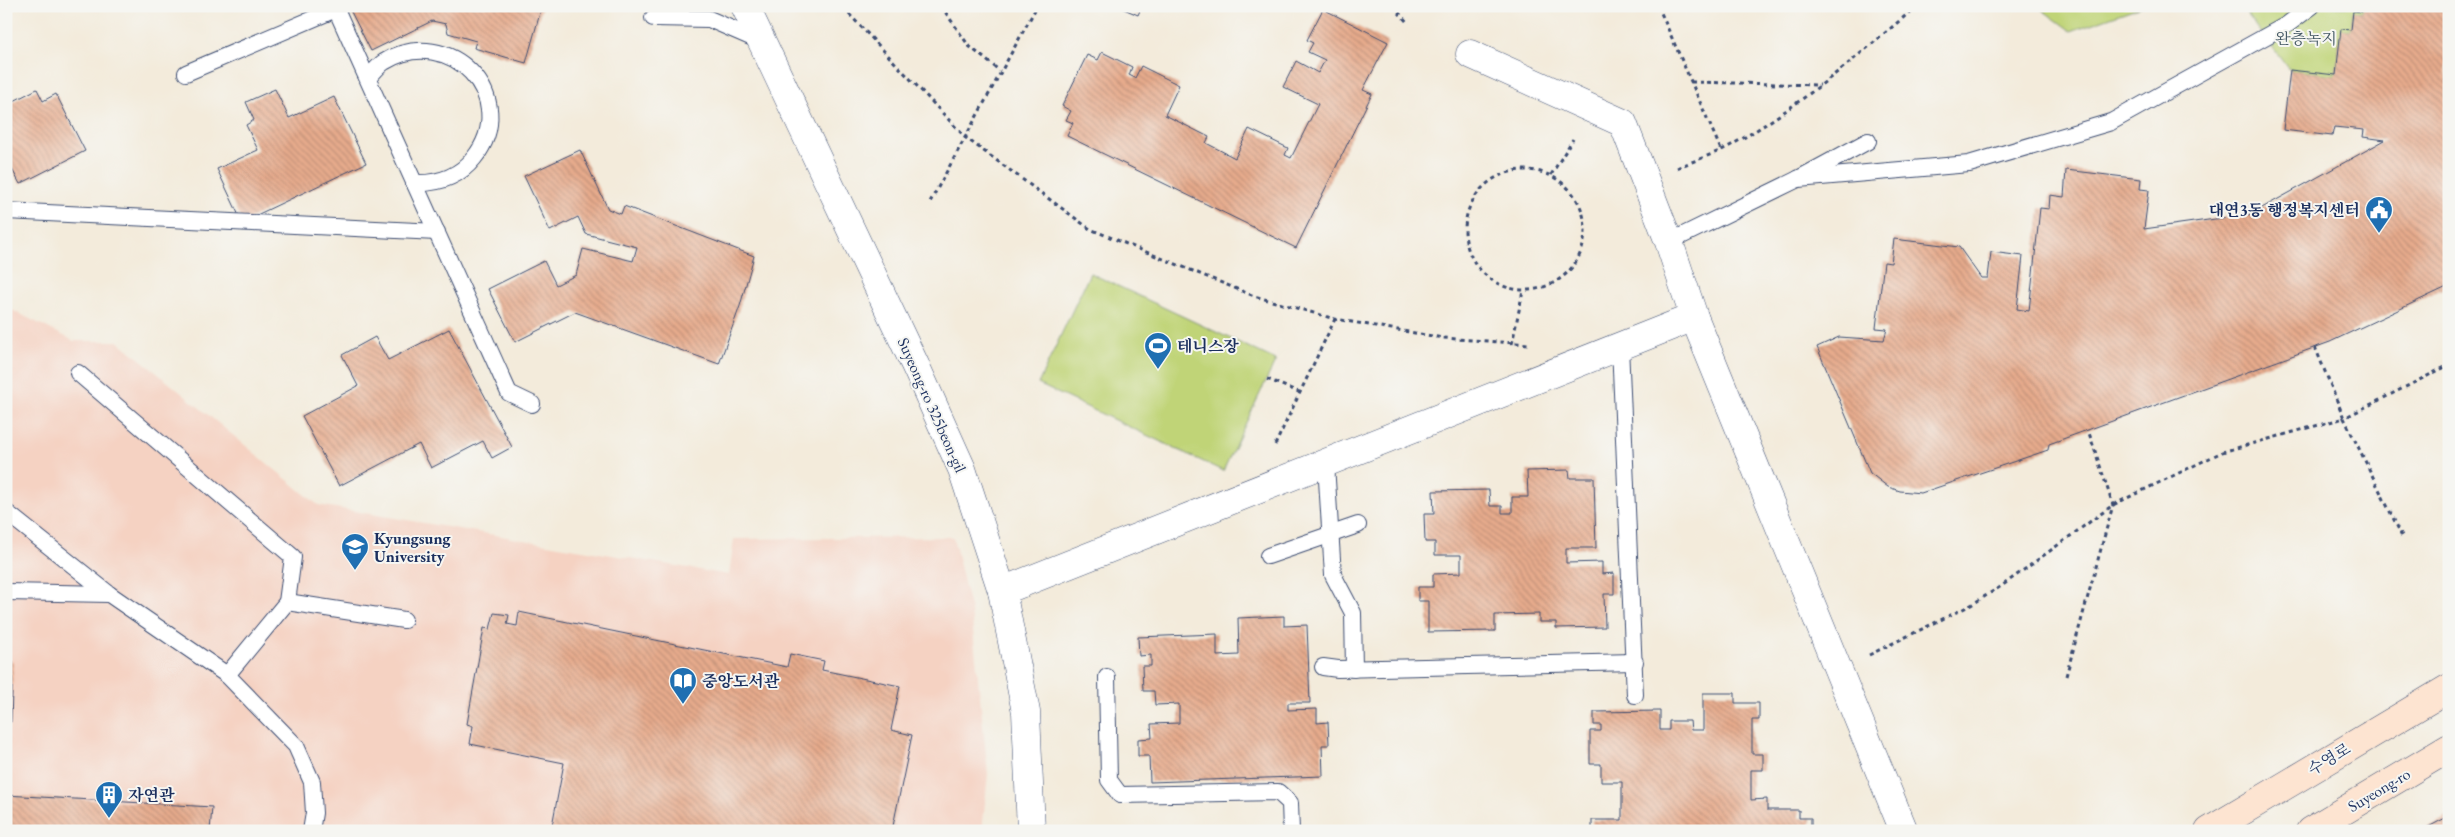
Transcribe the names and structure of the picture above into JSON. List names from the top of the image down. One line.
{"streets":{"main road":["수영로","Suyeong-ro"],"street":["Suyeong-ro 325beon-gil"]},"parks":["완층녹지"],"places":{"public building":["대연3동 행정복지센터"],"sports":["테니스장"],"school or university":["Kyungsung University"],"library":["중앙도서관"],"building":["자연관"]}}
